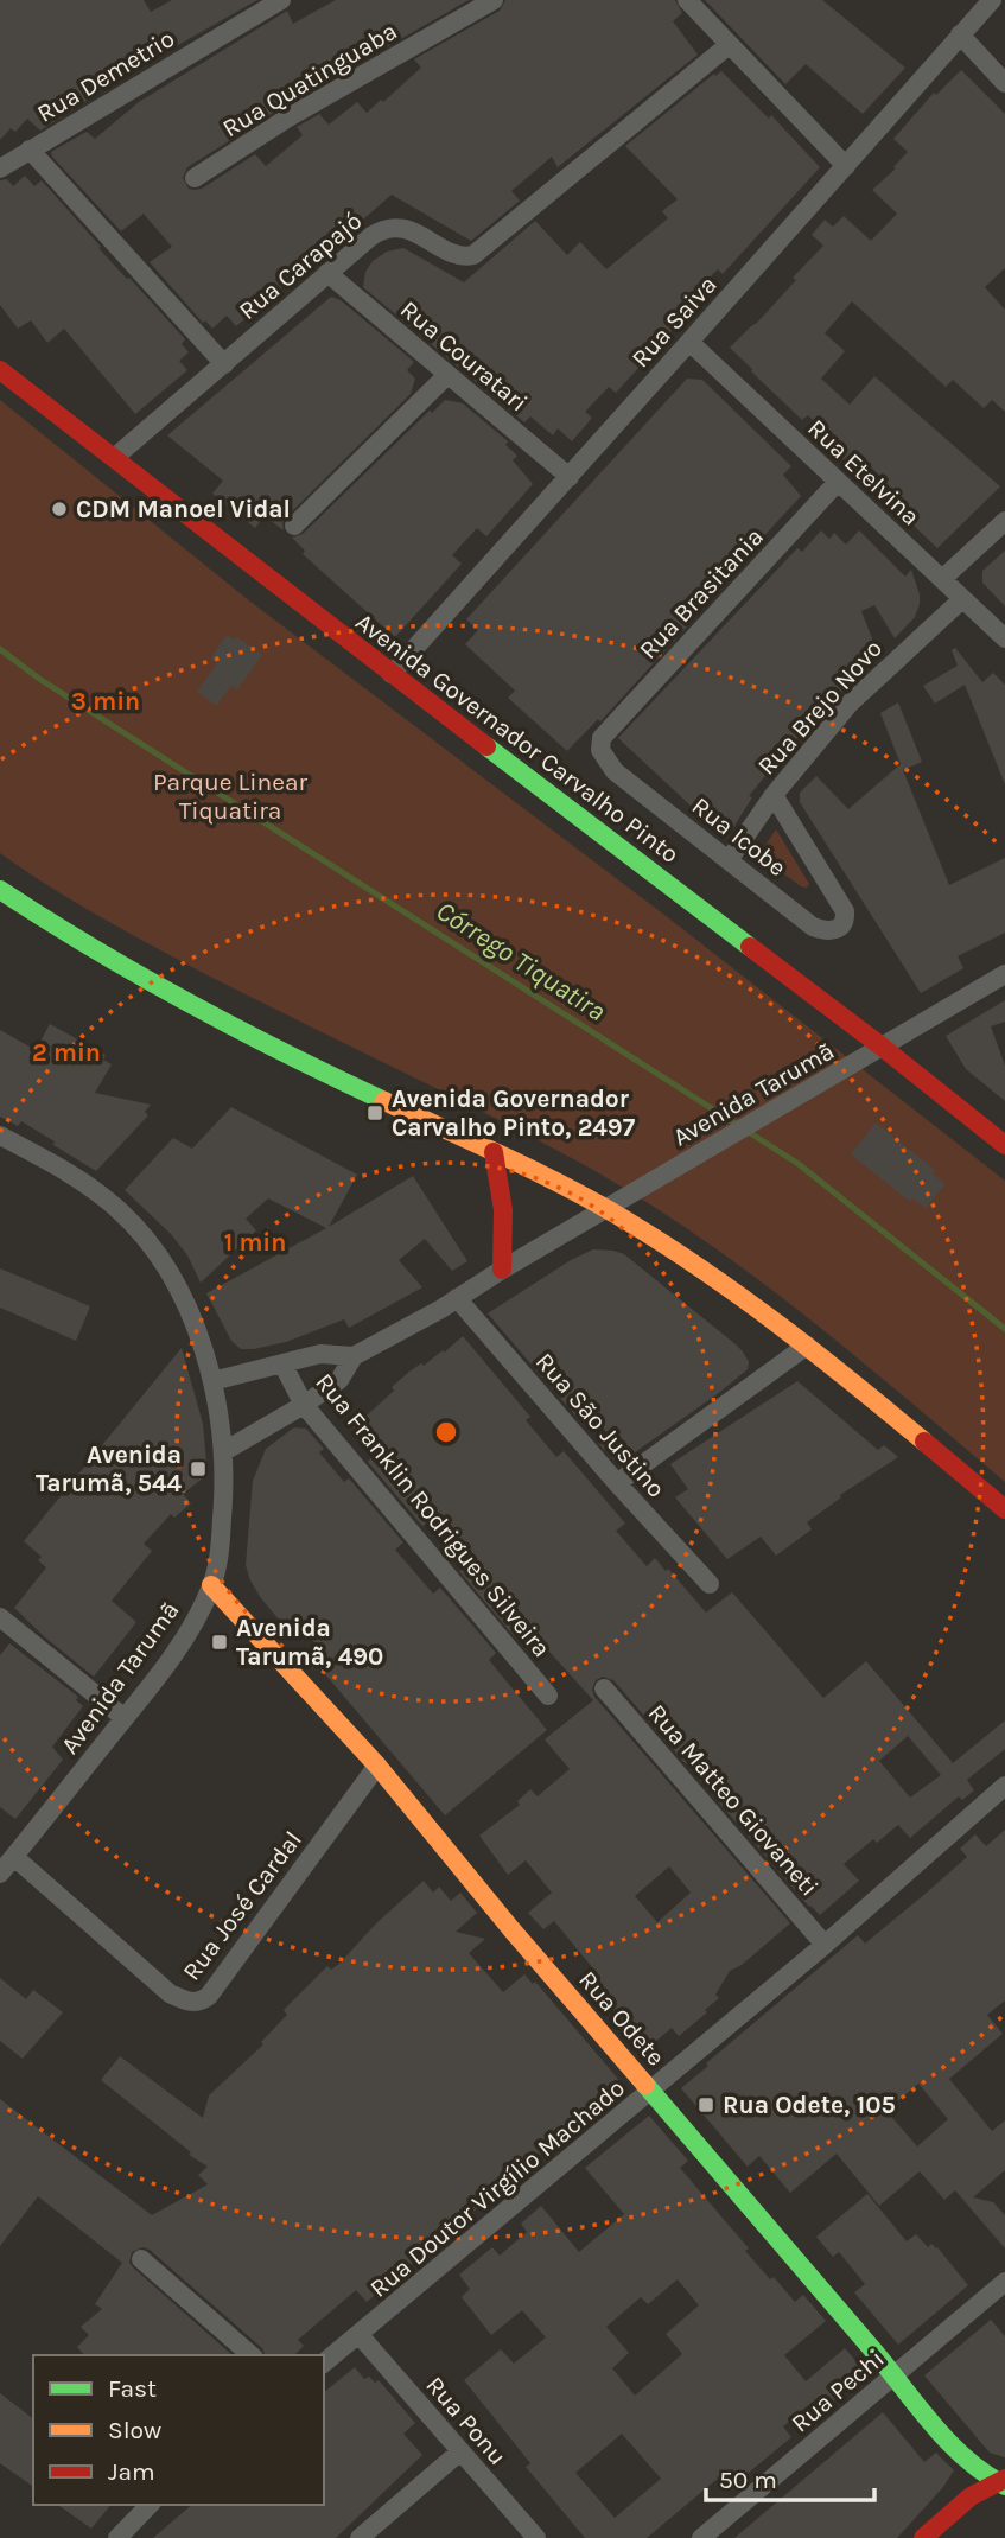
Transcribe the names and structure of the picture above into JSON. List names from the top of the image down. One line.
{"streets":{"main road":["Avenida Governador Carvalho Pinto","Rua Odete"],"street":["Rua Demetrio","Rua Quatinguaba","Rua Carapajó","Rua Saiva","Rua Couratari","Rua Etelvina","Rua Brasitania","Rua Brejo Novo","Rua Icobe","Avenida Tarumã","Rua São Justino","Rua Franklin Rodrigues Silveira","Rua Matteo Giovaneti","Rua José Cardal","Rua Doutor Virgílio Machado","Rua Pechi","Rua Ponu"]},"crossings":[["Rua Carapajó","Rua Couratari"],["Rua Carapajó","Avenida Governador Carvalho Pinto"],["Rua Saiva","Rua Couratari"],["Rua Saiva","Rua Etelvina"],["Rua Saiva","Avenida Governador Carvalho Pinto"],["Rua Etelvina","Rua Brasitania"],["Rua Etelvina","Rua Brejo Novo"],["Rua Brasitania","Rua Icobe"],["Rua Brejo Novo","Rua Icobe"],["Avenida Governador Carvalho Pinto","Avenida Tarumã"],["Avenida Tarumã","Rua São Justino"],["Avenida Tarumã","Rua Franklin Rodrigues Silveira"],["Avenida Tarumã","Rua José Cardal"],["Avenida Tarumã","Rua Odete"],["Rua Matteo Giovaneti","Rua Doutor Virgílio Machado"],["Rua José Cardal","Rua Odete"],["Rua Odete","Rua Doutor Virgílio Machado"],["Rua Odete","Rua Pechi"],["Rua Doutor Virgílio Machado","Rua Ponu"]],"water":["Córrego Tiquatira"],"parks":["Parque Linear Tiquatira"],"places":{"other":["CDM Manoel Vidal"],"transit":["Avenida Governador Carvalho Pinto, 2497","Avenida Tarumã, 544","Avenida Tarumã, 490","Rua Odete, 105"]},"legend":["Fast","Slow","Jam"],"scale_bar":"50 m","rings":["3 min","2 min","1 min"]}
